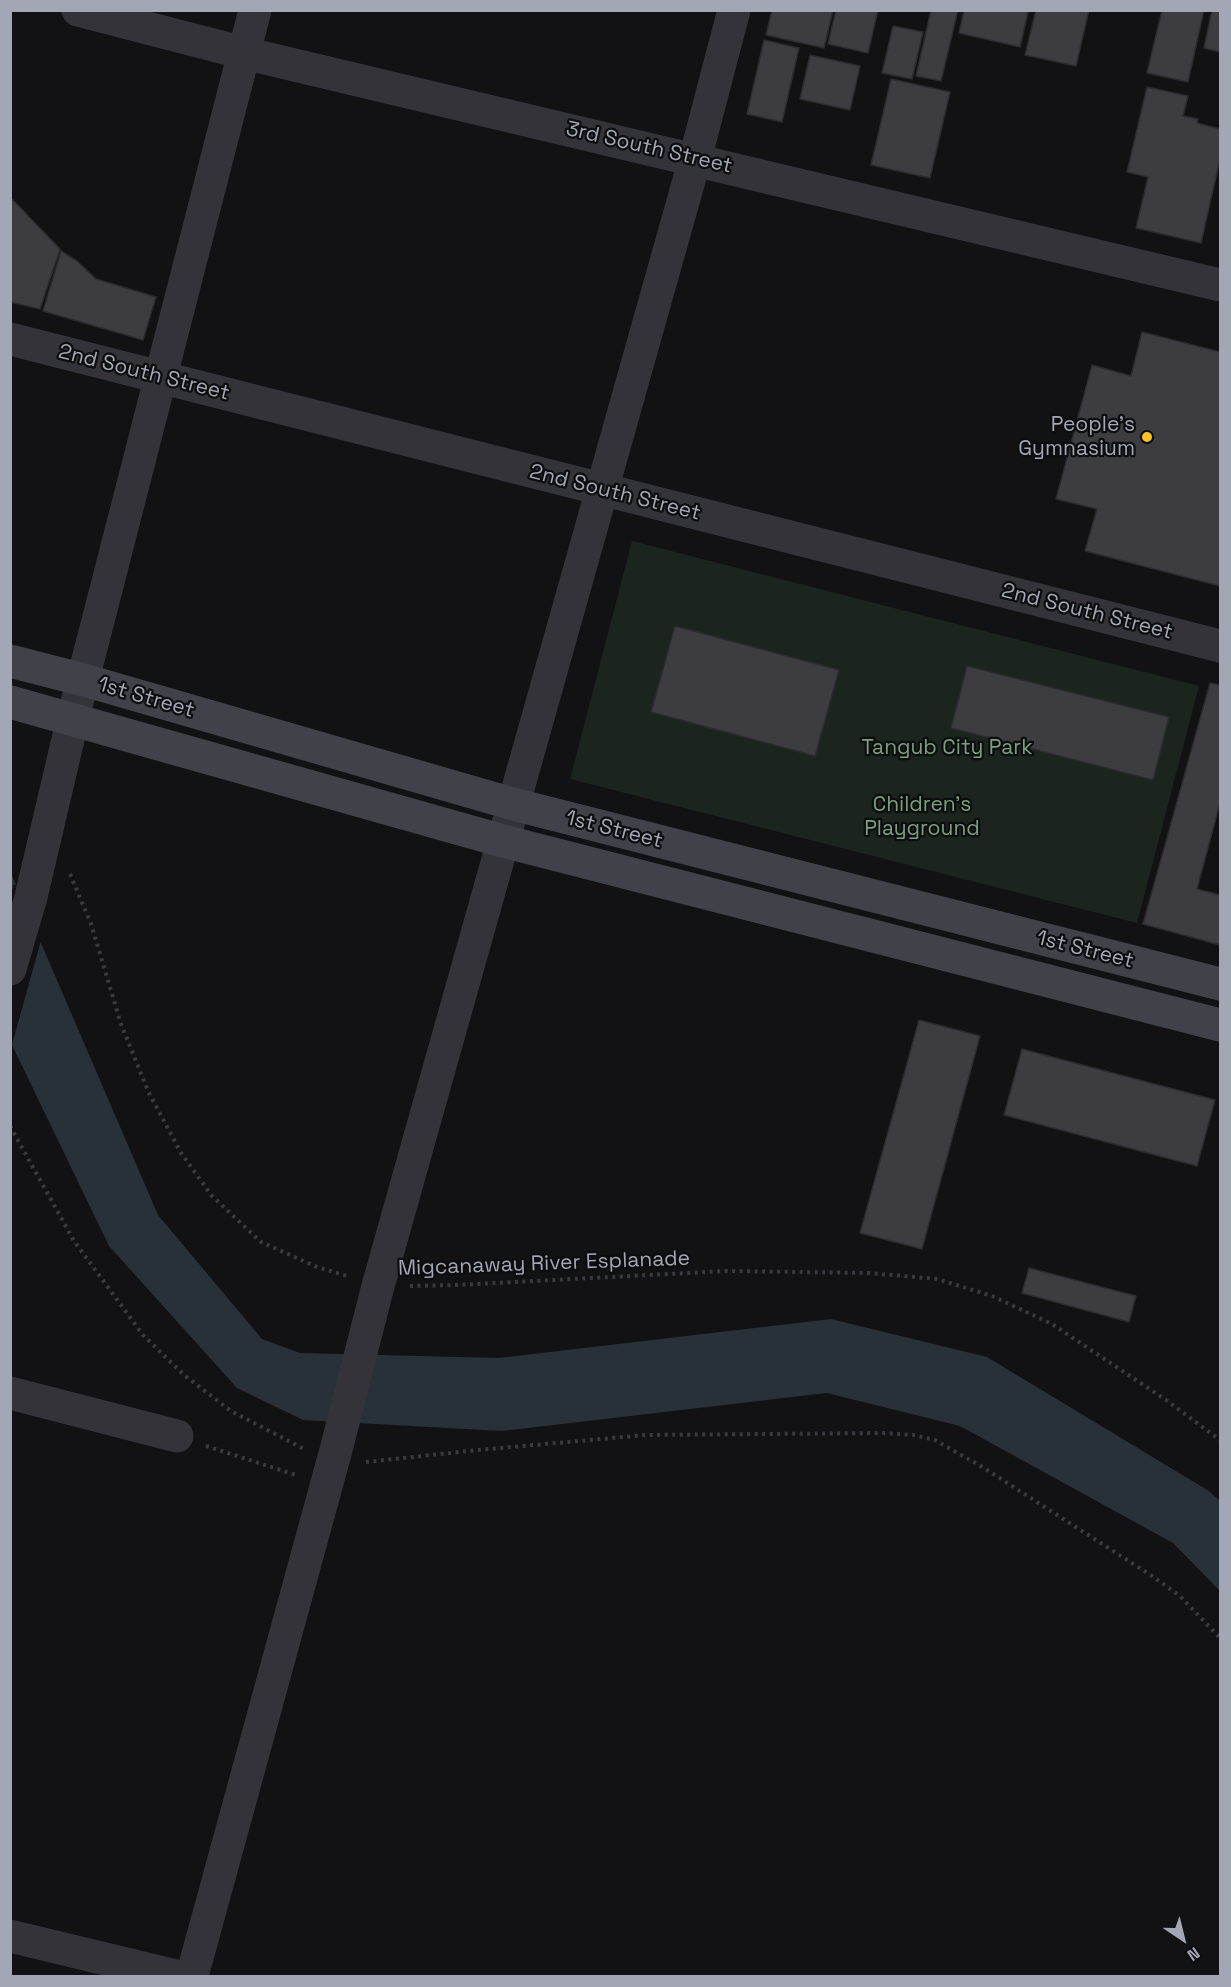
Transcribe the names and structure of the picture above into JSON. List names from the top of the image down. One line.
{"streets":{"main road":["1st Street"],"street":["3rd South Street","2nd South Street"],"path":["Migcanaway River Esplanade"]},"parks":["Tangub City Park","Children's Playground"],"places":["People's Gymnasium"],"north":"bottom right"}
